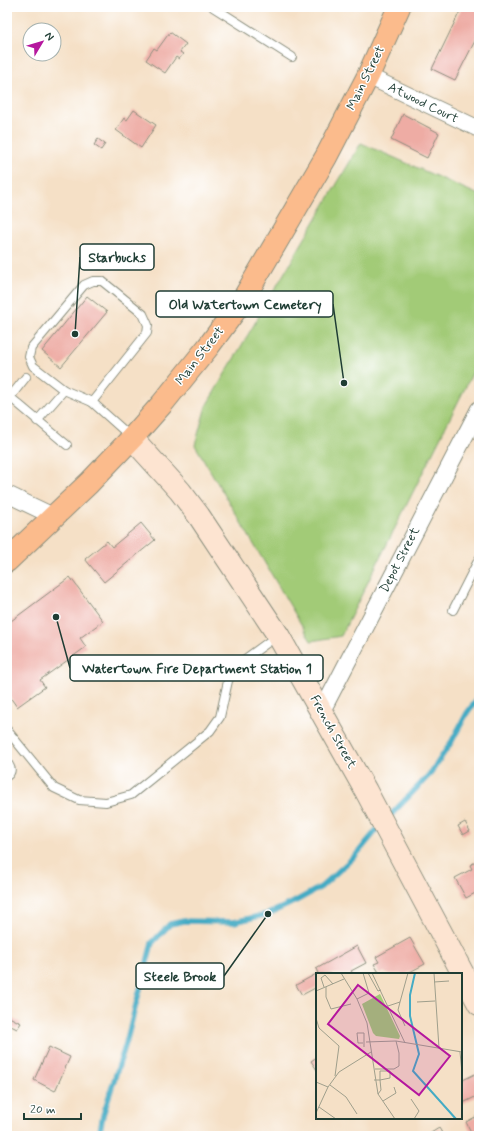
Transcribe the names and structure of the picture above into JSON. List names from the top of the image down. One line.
{"streets":{"main road":["Main Street"],"street":["Atwood Court","Depot Street","French Street"]},"crossings":[["Main Street","Atwood Court"],["Main Street","French Street"],["Depot Street","French Street"]],"places":["Starbucks","Old Watertown Cemetery","Watertown Fire Department Station 1","Steele Brook"],"scale_bar":"20 m","north":"top right"}
